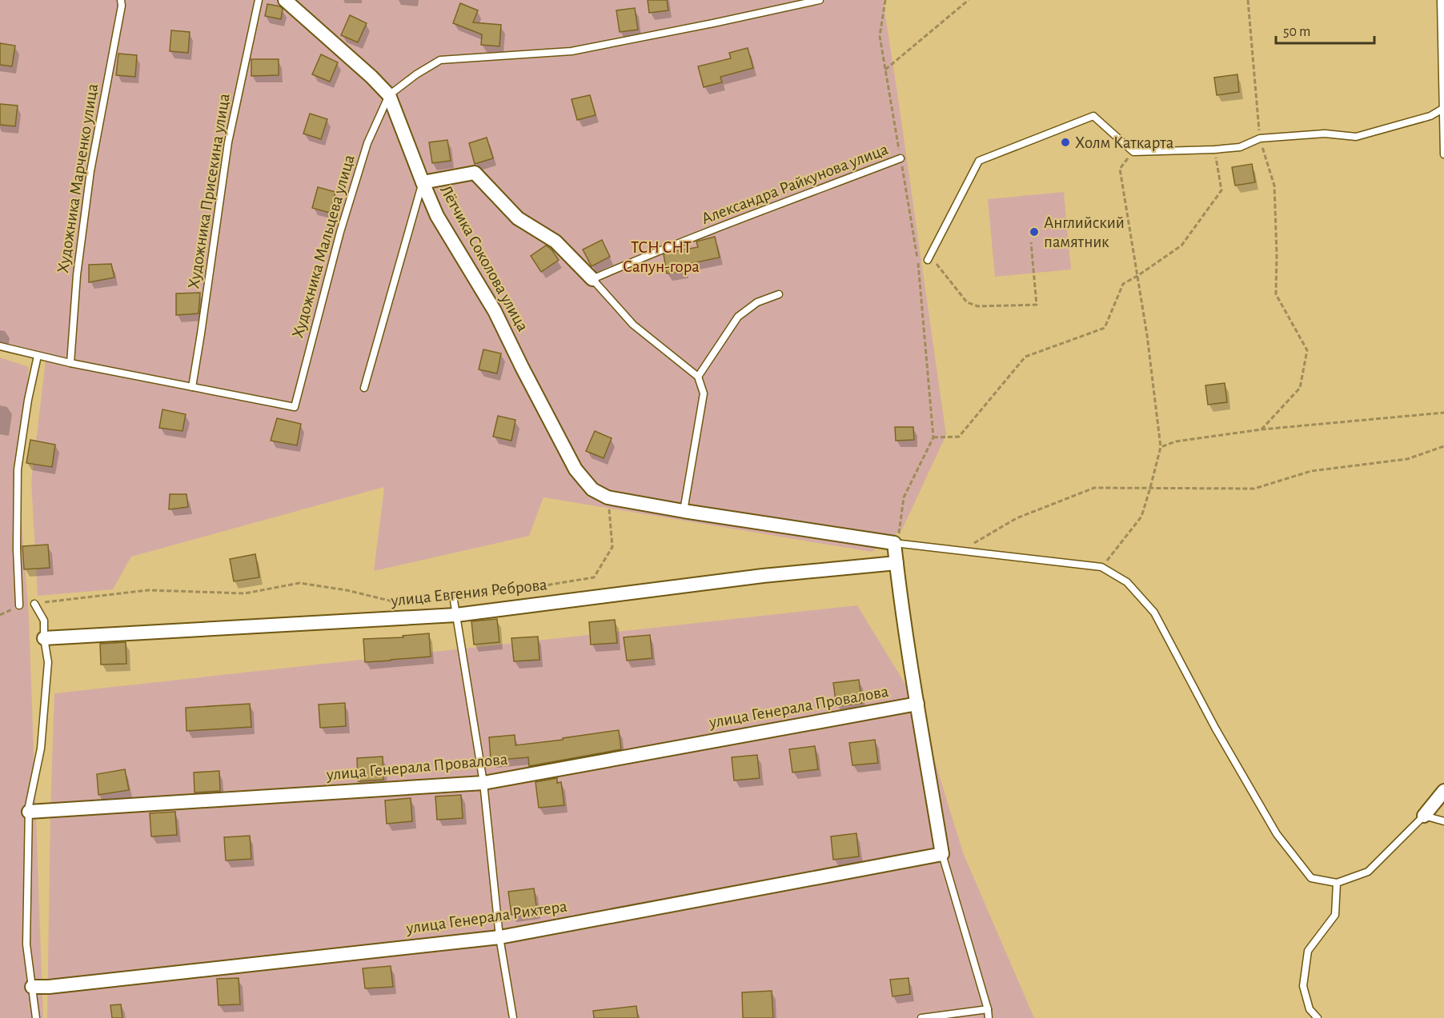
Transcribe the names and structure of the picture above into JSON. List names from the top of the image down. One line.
{"streets":{"street":["Лётчика Соколова улица","улица Евгения Реброва","улица Генерала Провалова","улица Генерала Рихтера"],"lane":["Художника Марченко улица","Александра Райкунова улица","Художника Присекина улица","Художника Мальцева улица"]},"crossings":[["Художника Присекина улица","Художника Мальцева улица"],["Художника Мальцева улица","Лётчика Соколова улица"]],"parks":["ТСН СНТ Сапун-гора"],"places":["Холм Каткарта","Английский памятник"],"scale_bar":"50 m"}
